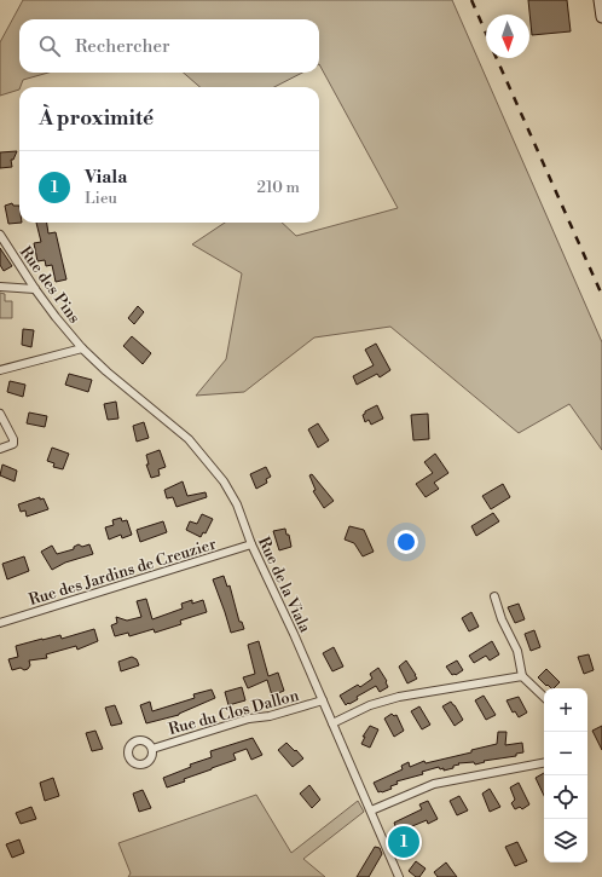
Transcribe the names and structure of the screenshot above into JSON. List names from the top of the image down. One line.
{"streets":{"street":["Rue des Pins","Rue des Jardins de Creuzier","Rue de la Viala","Rue du Clos Dallon"]},"crossings":[["Rue des Pins","Rue de la Viala"],["Rue des Jardins de Creuzier","Rue de la Viala"],["Rue de la Viala","Rue du Clos Dallon"]],"north":"bottom","page":{"search":"Rechercher","heading":"À proximité","list":[{"mark":"1","name":"Viala","note":"Lieu","value":"210 m"}],"map_buttons":["+","−"],"pins":"1"}}
